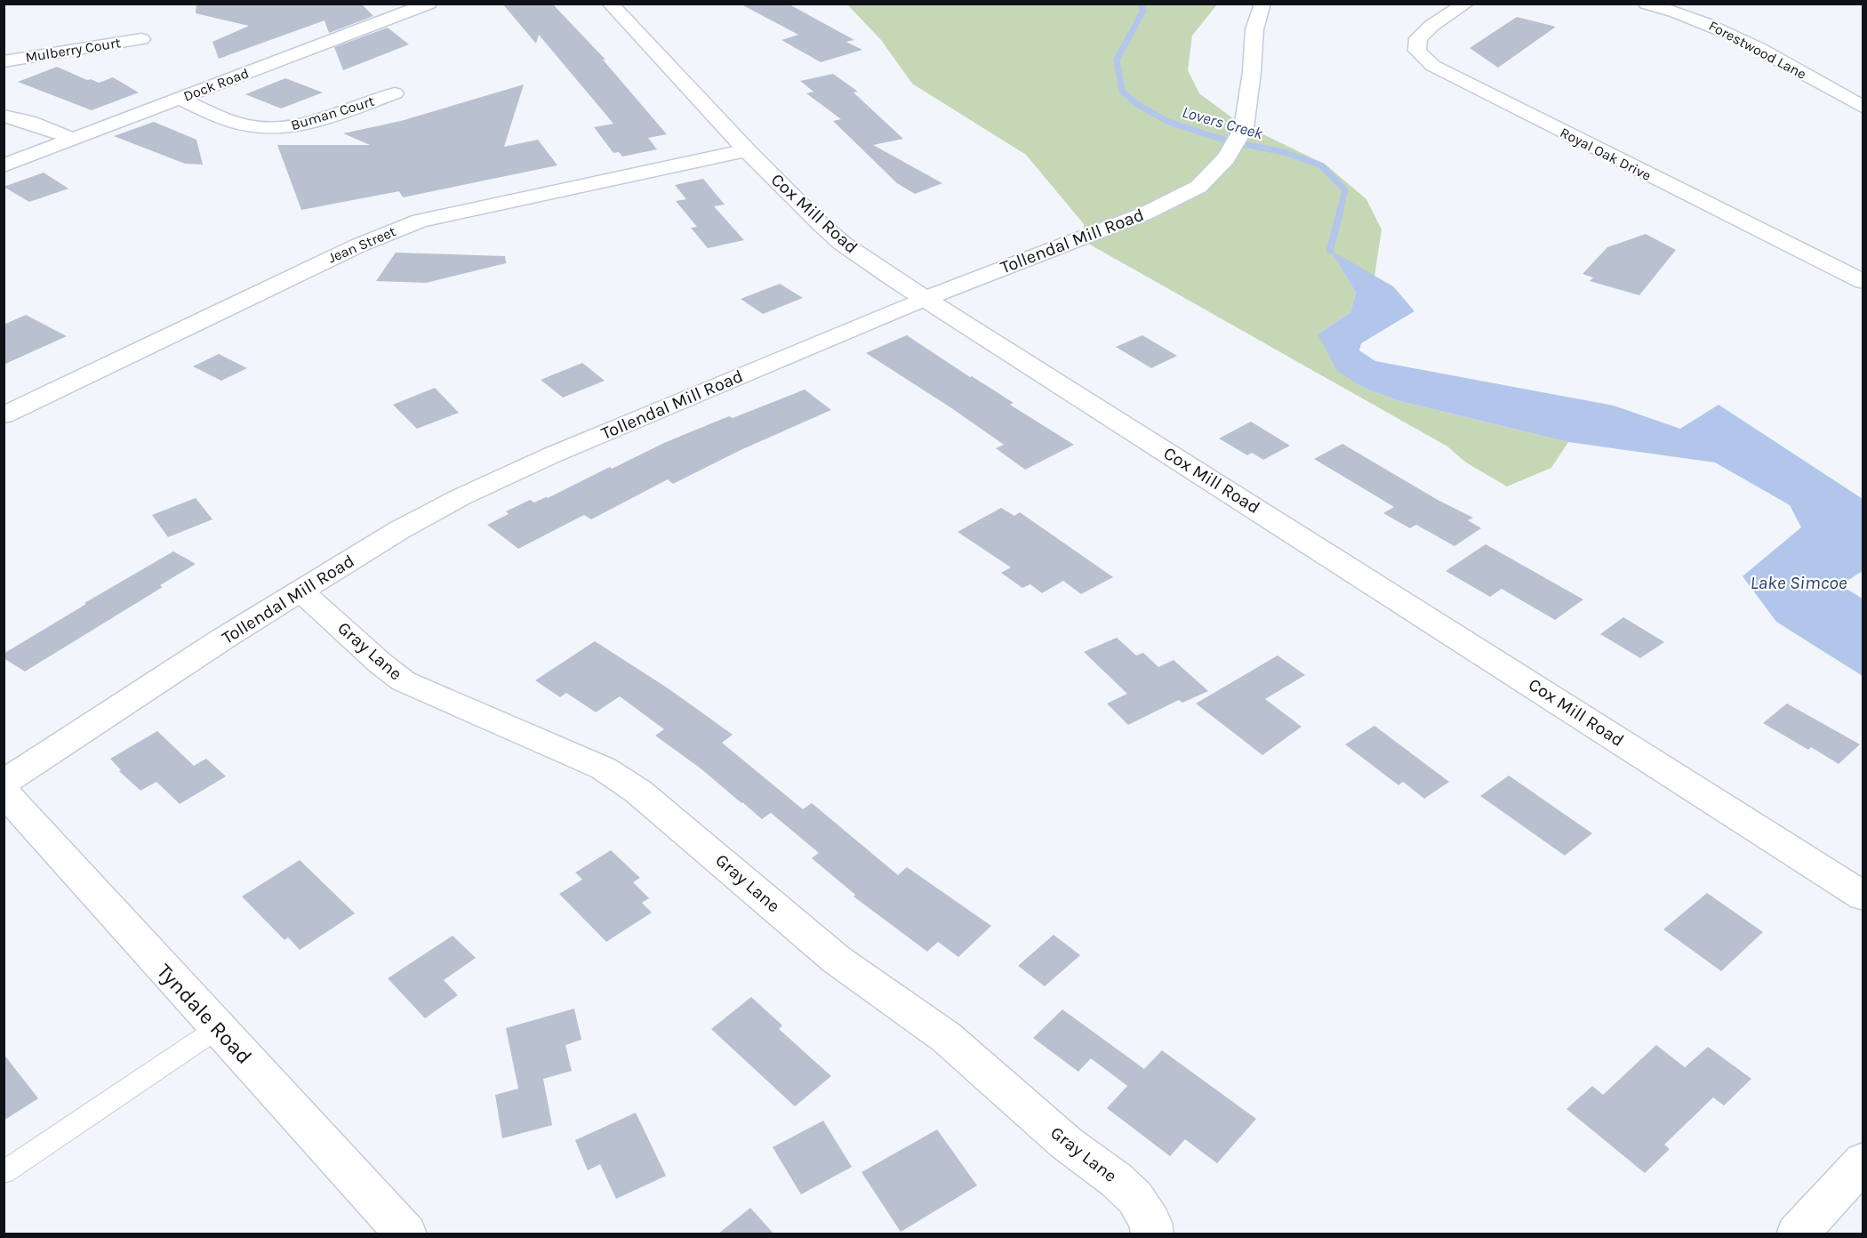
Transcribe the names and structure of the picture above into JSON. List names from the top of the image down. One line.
{"streets":{"street":["Mulberry Court","Forestwood Lane","Dock Road","Buman Court","Royal Oak Drive","Cox Mill Road","Tollendal Mill Road","Jean Street","Gray Lane","Tyndale Road"]},"crossings":[["Dock Road","Buman Court"],["Cox Mill Road","Tollendal Mill Road"],["Cox Mill Road","Jean Street"],["Tollendal Mill Road","Gray Lane"]],"water":["Lovers Creek","Lake Simcoe"]}
